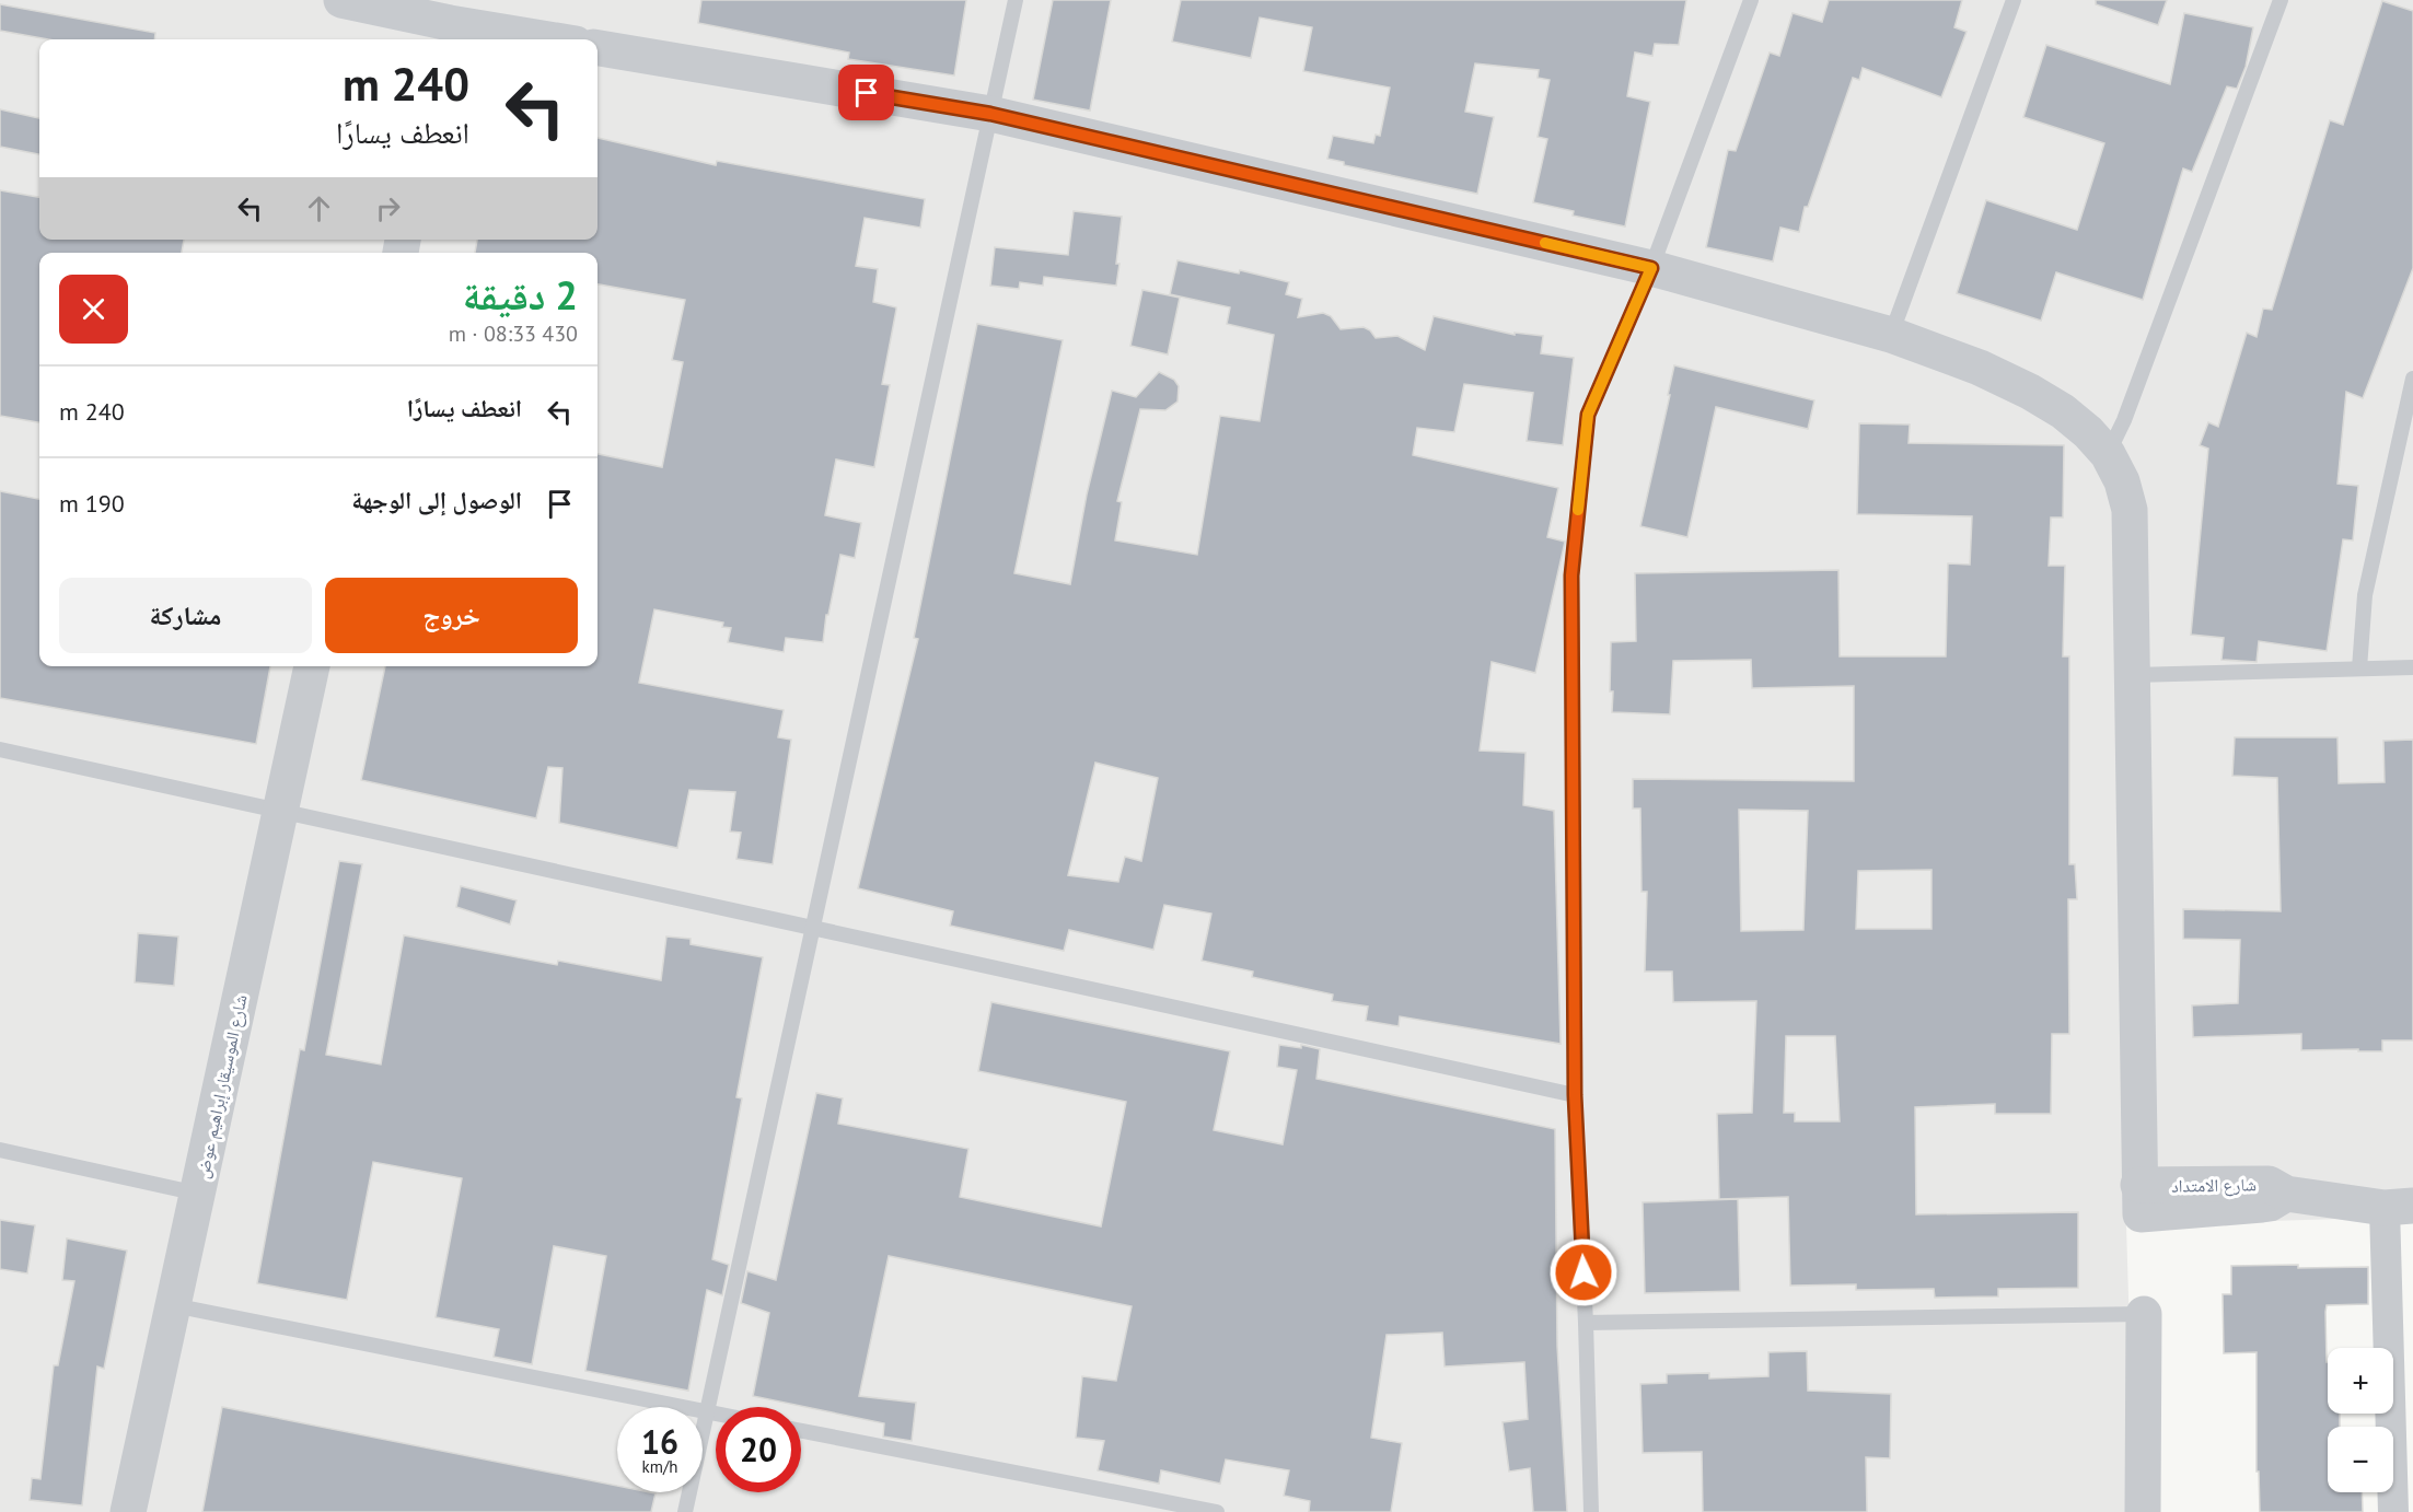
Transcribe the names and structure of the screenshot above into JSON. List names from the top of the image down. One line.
{"streets":{"street":["شارع الموسيقار إبراهيم عوض","شارع الامتداد"]},"page":{"turn":["240 m","انعطف يسارًا"],"heading":["2 دقيقة","430 m · 08:33"],"list":[{"name":"انعطف يسارًا","value":"240 m"},{"name":"الوصول إلى الوجهة","value":"190 m"}],"buttons":["خروج","مشاركة"],"map_buttons":["+","−"],"speed":"16 km/h","limit":"20"}}
